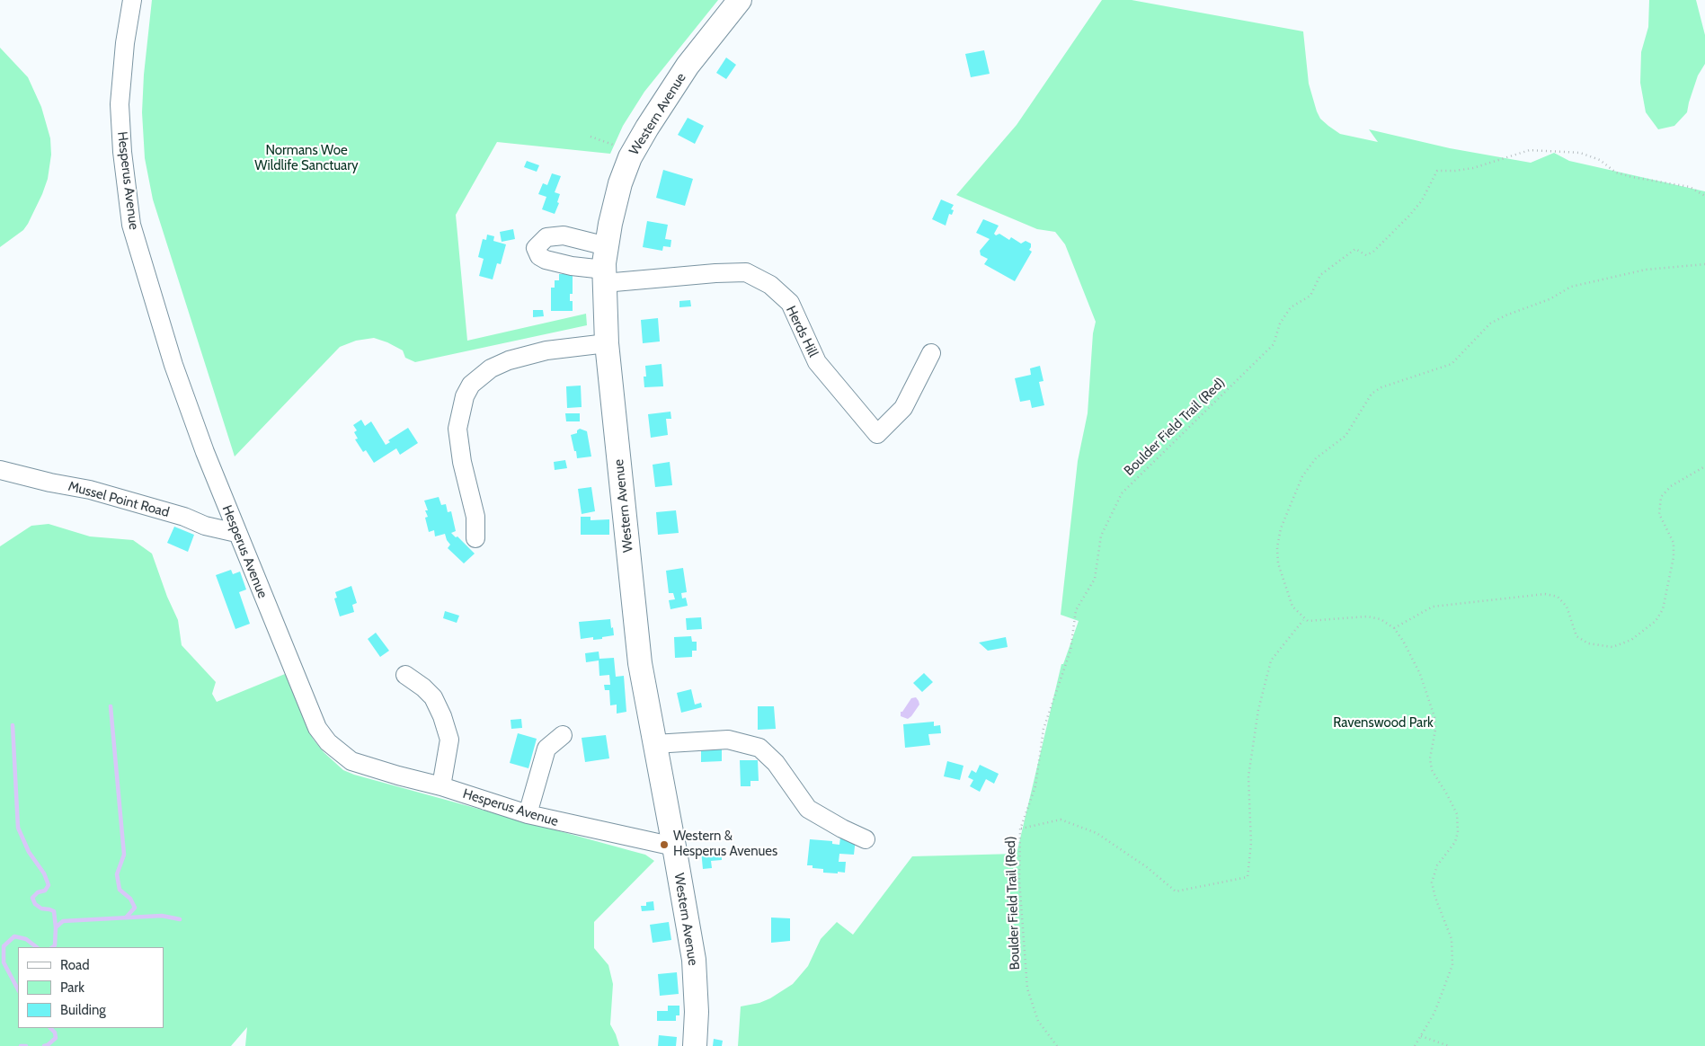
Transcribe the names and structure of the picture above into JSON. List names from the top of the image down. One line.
{"streets":{"main road":["Western Avenue"],"street":["Hesperus Avenue","Herds Hill","Mussel Point Road"],"path":["Boulder Field Trail (Red)"]},"crossings":[["Western Avenue","Hesperus Avenue"],["Western Avenue","Herds Hill"],["Hesperus Avenue","Mussel Point Road"]],"parks":["Normans Woe Wildlife Sanctuary","Ravenswood Park"],"places":["Western & Hesperus Avenues"],"legend":["Road","Park","Building"]}
